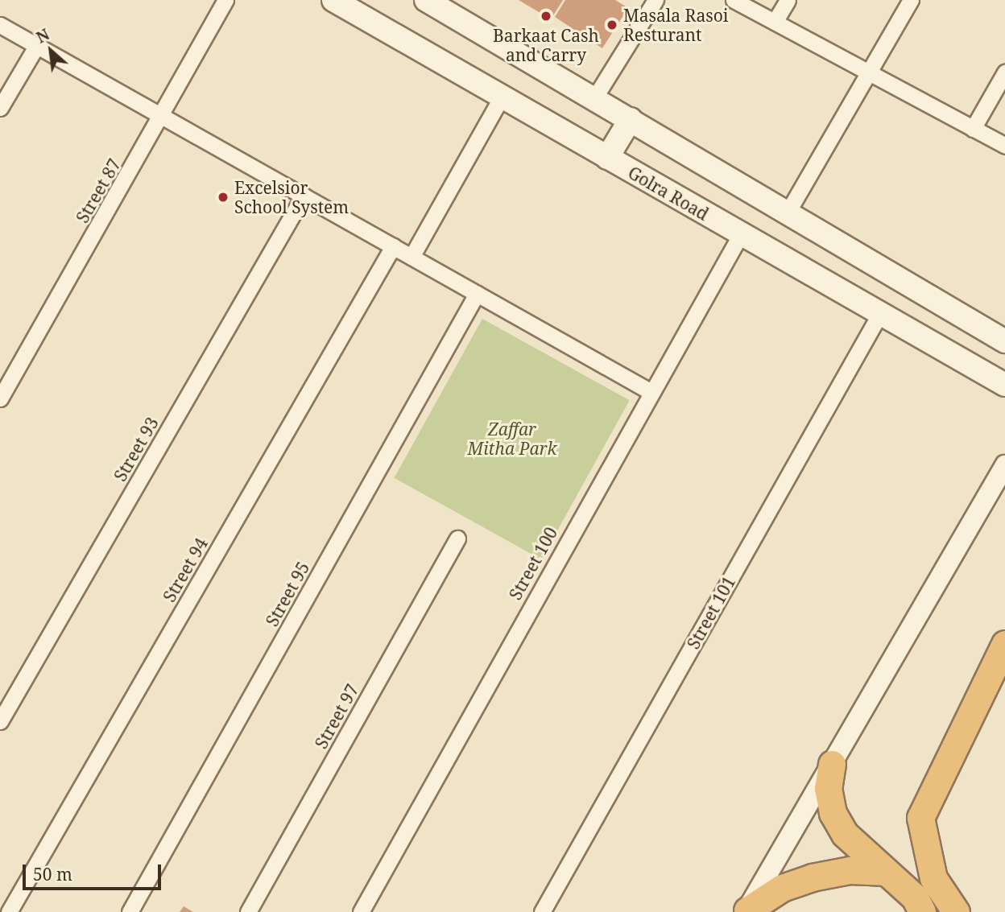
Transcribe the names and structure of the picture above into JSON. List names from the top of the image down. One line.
{"streets":{"main road":["Golra Road"],"street":["Street 87","Street 93","Street 100","Street 94","Street 95","Street 101","Street 97"]},"crossings":[["Golra Road","Street 100"],["Golra Road","Street 101"]],"parks":["Zaffar Mitha Park"],"places":["Barkaat Cash and Carry","Masala Rasoi Resturant","Excelsior School System"],"scale_bar":"50 m","north":"top left"}
